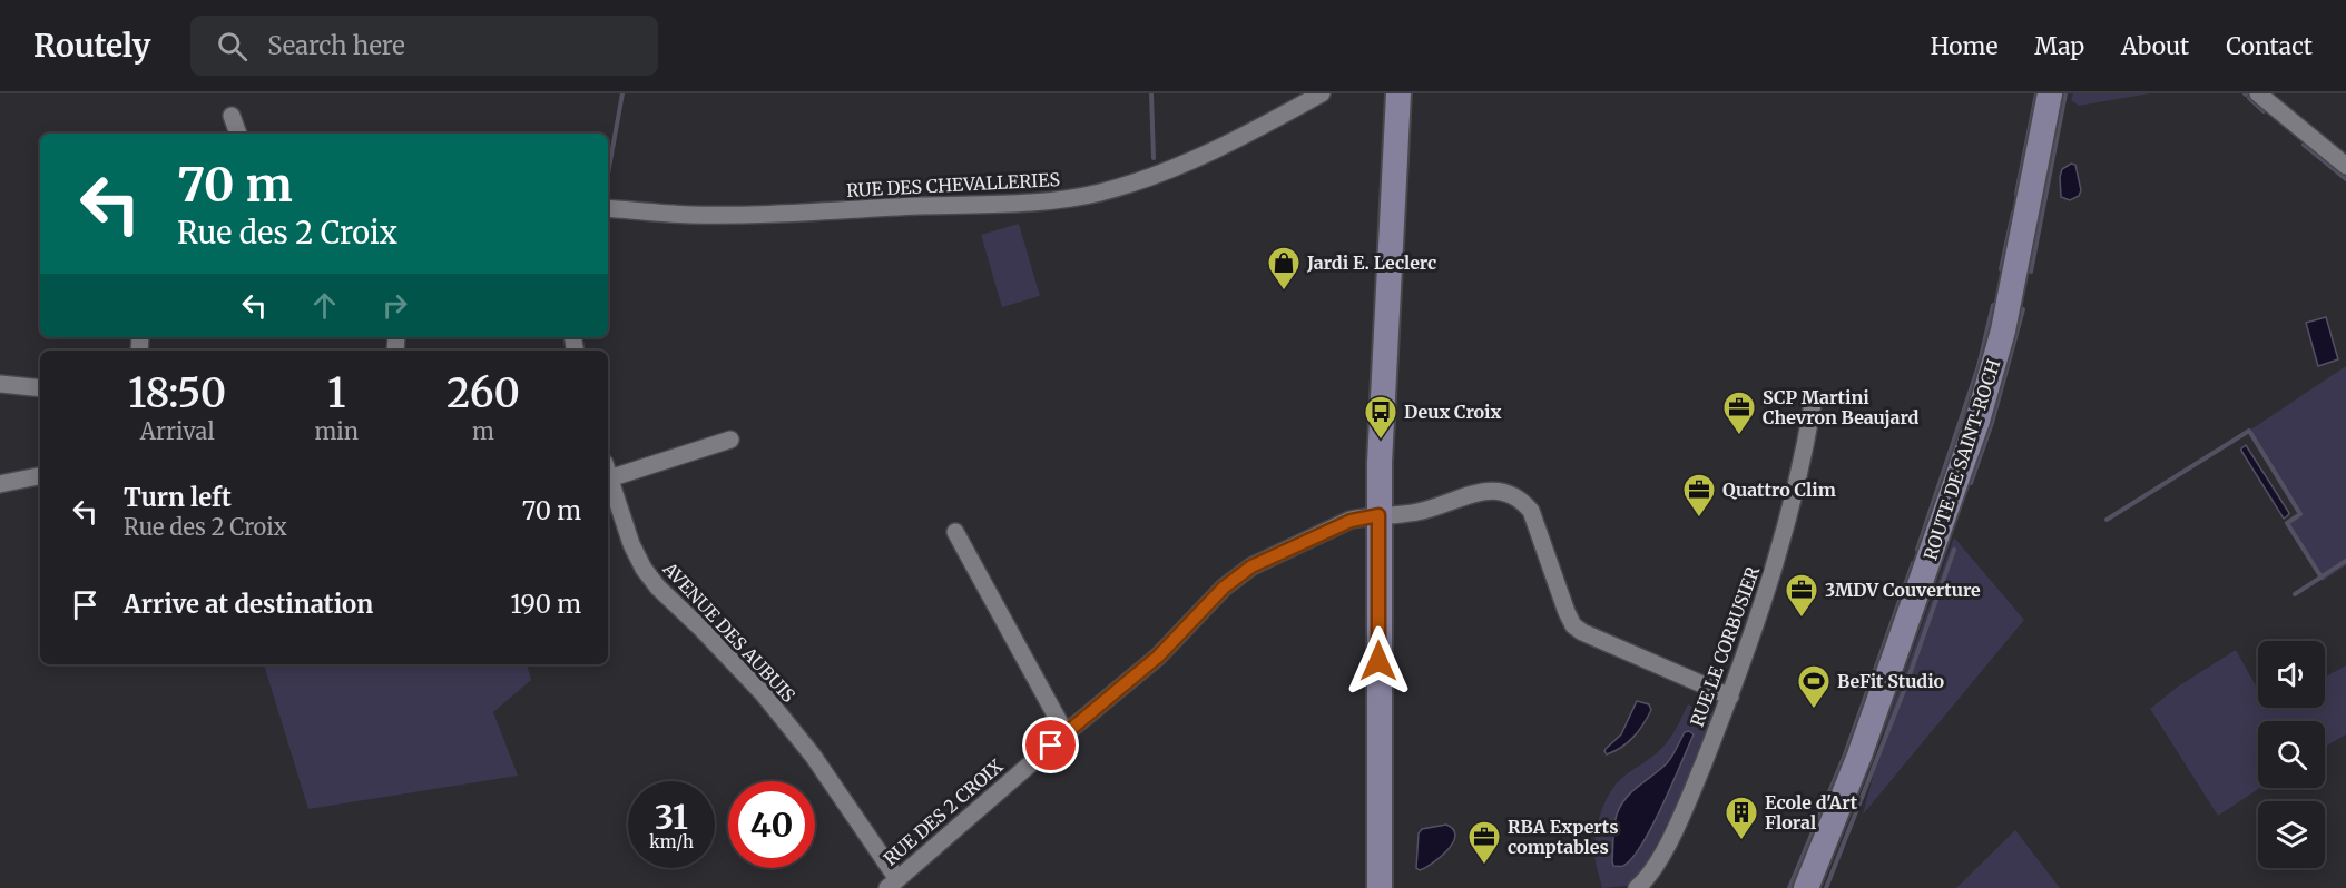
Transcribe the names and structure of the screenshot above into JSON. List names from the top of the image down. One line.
{"streets":{"street":["RUE DES CHEVALLERIES","ROUTE DE SAINT-ROCH","AVENUE DES AUBUIS","RUE LE CORBUSIER","RUE DES 2 CROIX"]},"crossings":[["AVENUE DES AUBUIS","RUE DES 2 CROIX"],["RUE LE CORBUSIER","RUE DES 2 CROIX"]],"places":{"shop":["Jardi E. Leclerc"],"office":["SCP Martini Chevron Beaujard","Quattro Clim","3MDV Couverture","RBA Experts comptables"],"bus stop":["Deux Croix"],"sports":["BeFit Studio"],"building":["Ecole d'Art Floral"]},"page":{"header":"Routely","search":"Search here","nav":["Home","Map","About","Contact"],"turn":["70 m","Rue des 2 Croix"],"eta":["18:50","Arrival","1","min","260","m"],"list":[{"name":"Turn left","note":"Rue des 2 Croix","value":"70 m"},{"name":"Arrive at destination","value":"190 m"}],"speed":"31 km/h","limit":"40"}}
